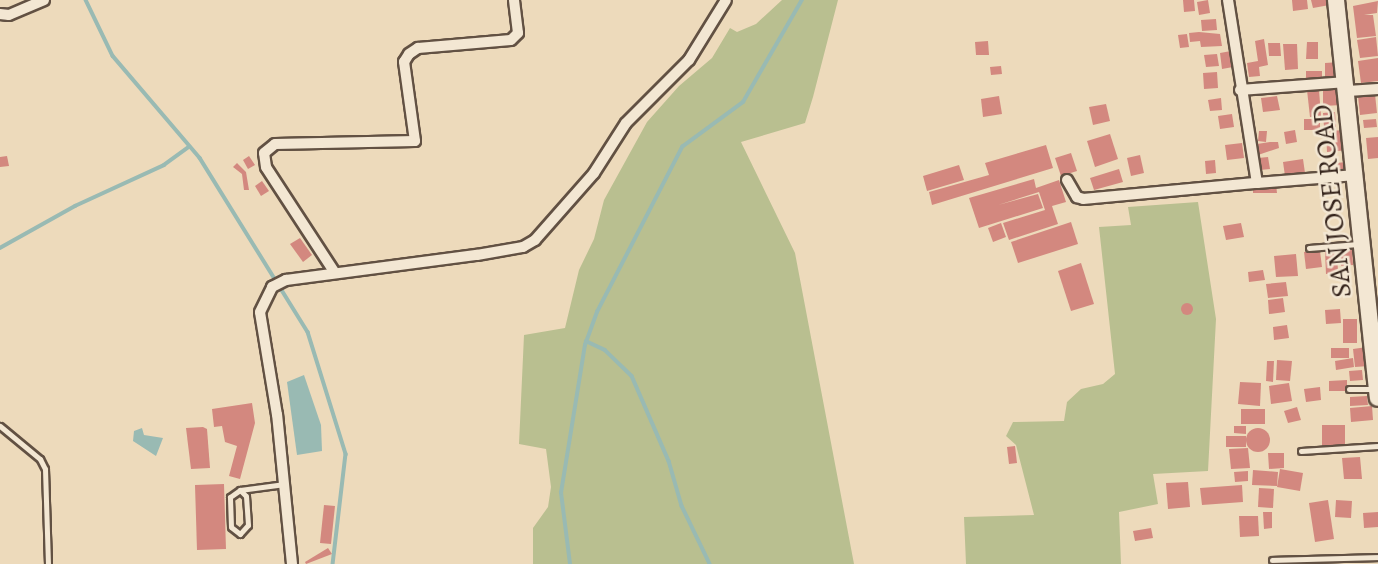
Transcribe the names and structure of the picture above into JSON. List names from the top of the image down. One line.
{"streets":{"street":["SAN JOSE ROAD"]}}
